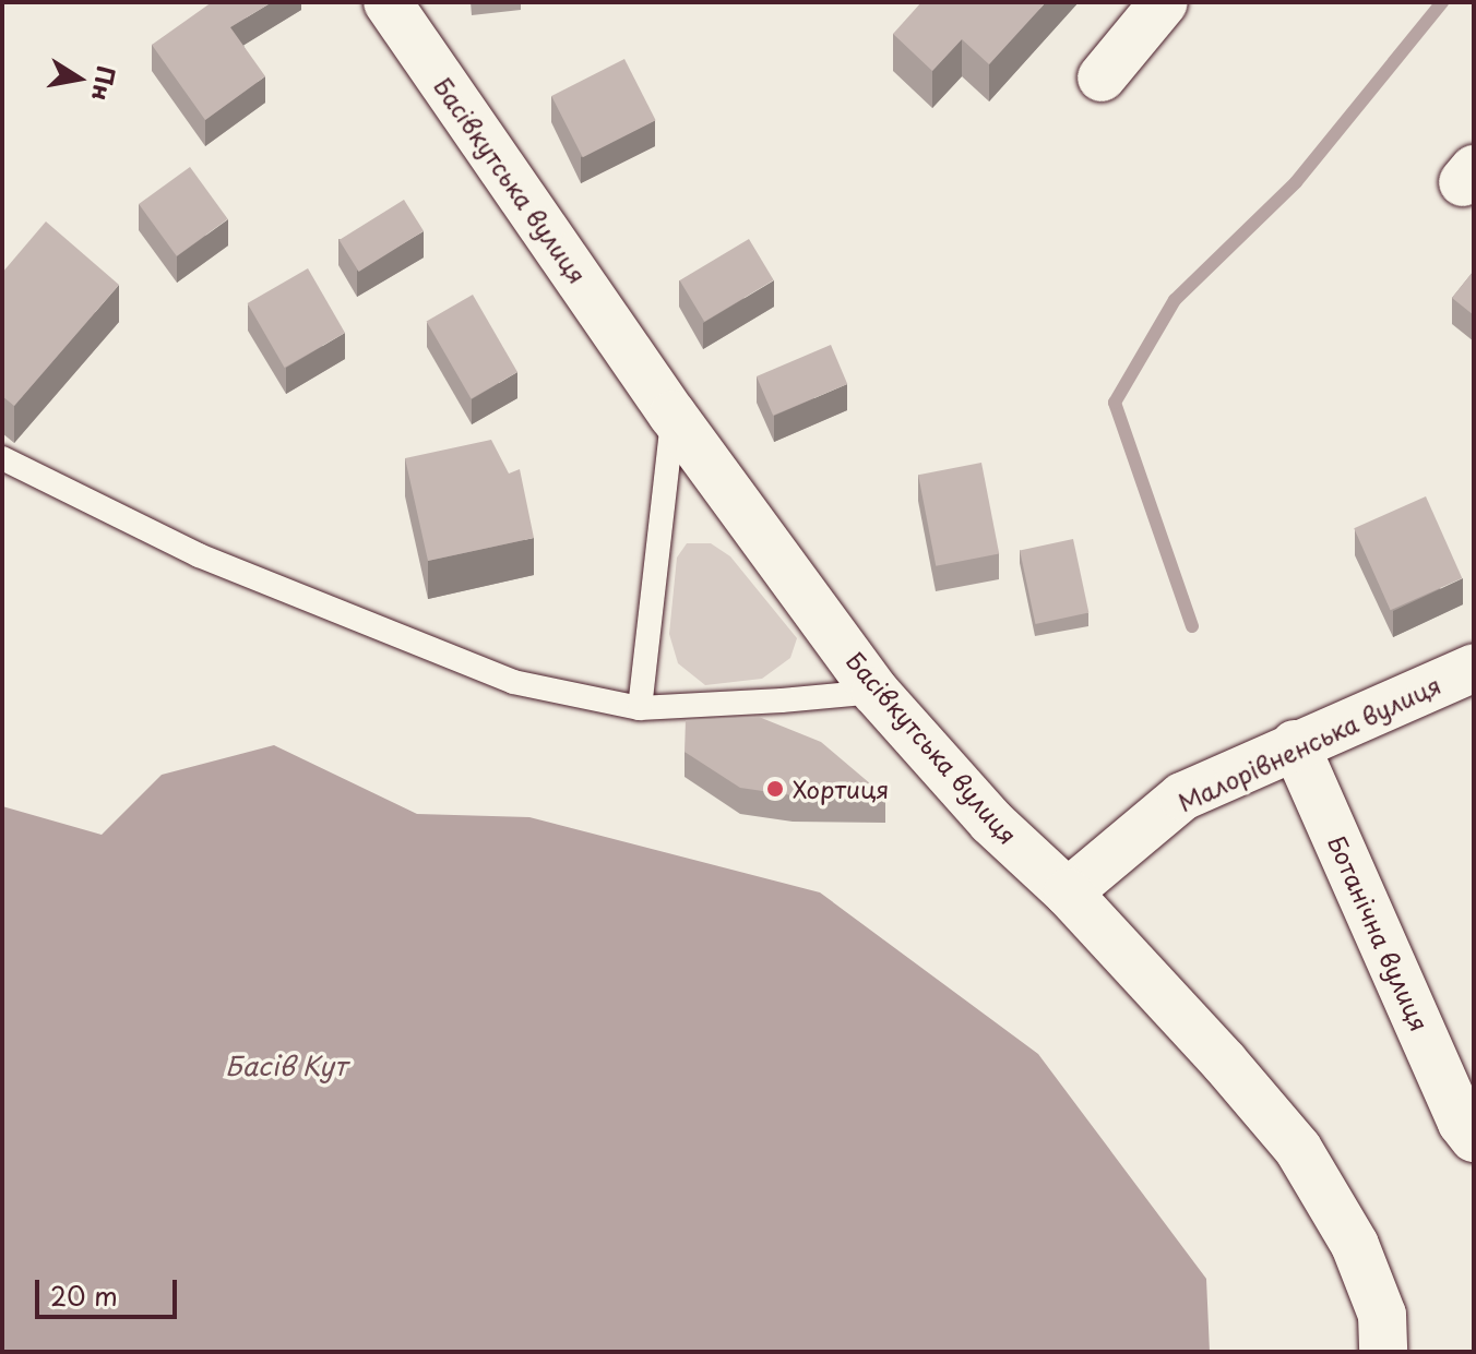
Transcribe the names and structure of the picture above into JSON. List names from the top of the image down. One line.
{"streets":{"main road":["Басівкутська вулиця","Малорівненська вулиця","Ботанічна вулиця"]},"crossings":[["Басівкутська вулиця","Малорівненська вулиця"],["Малорівненська вулиця","Ботанічна вулиця"]],"water":["Басів Кут"],"places":["Хортиця"],"scale_bar":"20 m","north":"right"}
